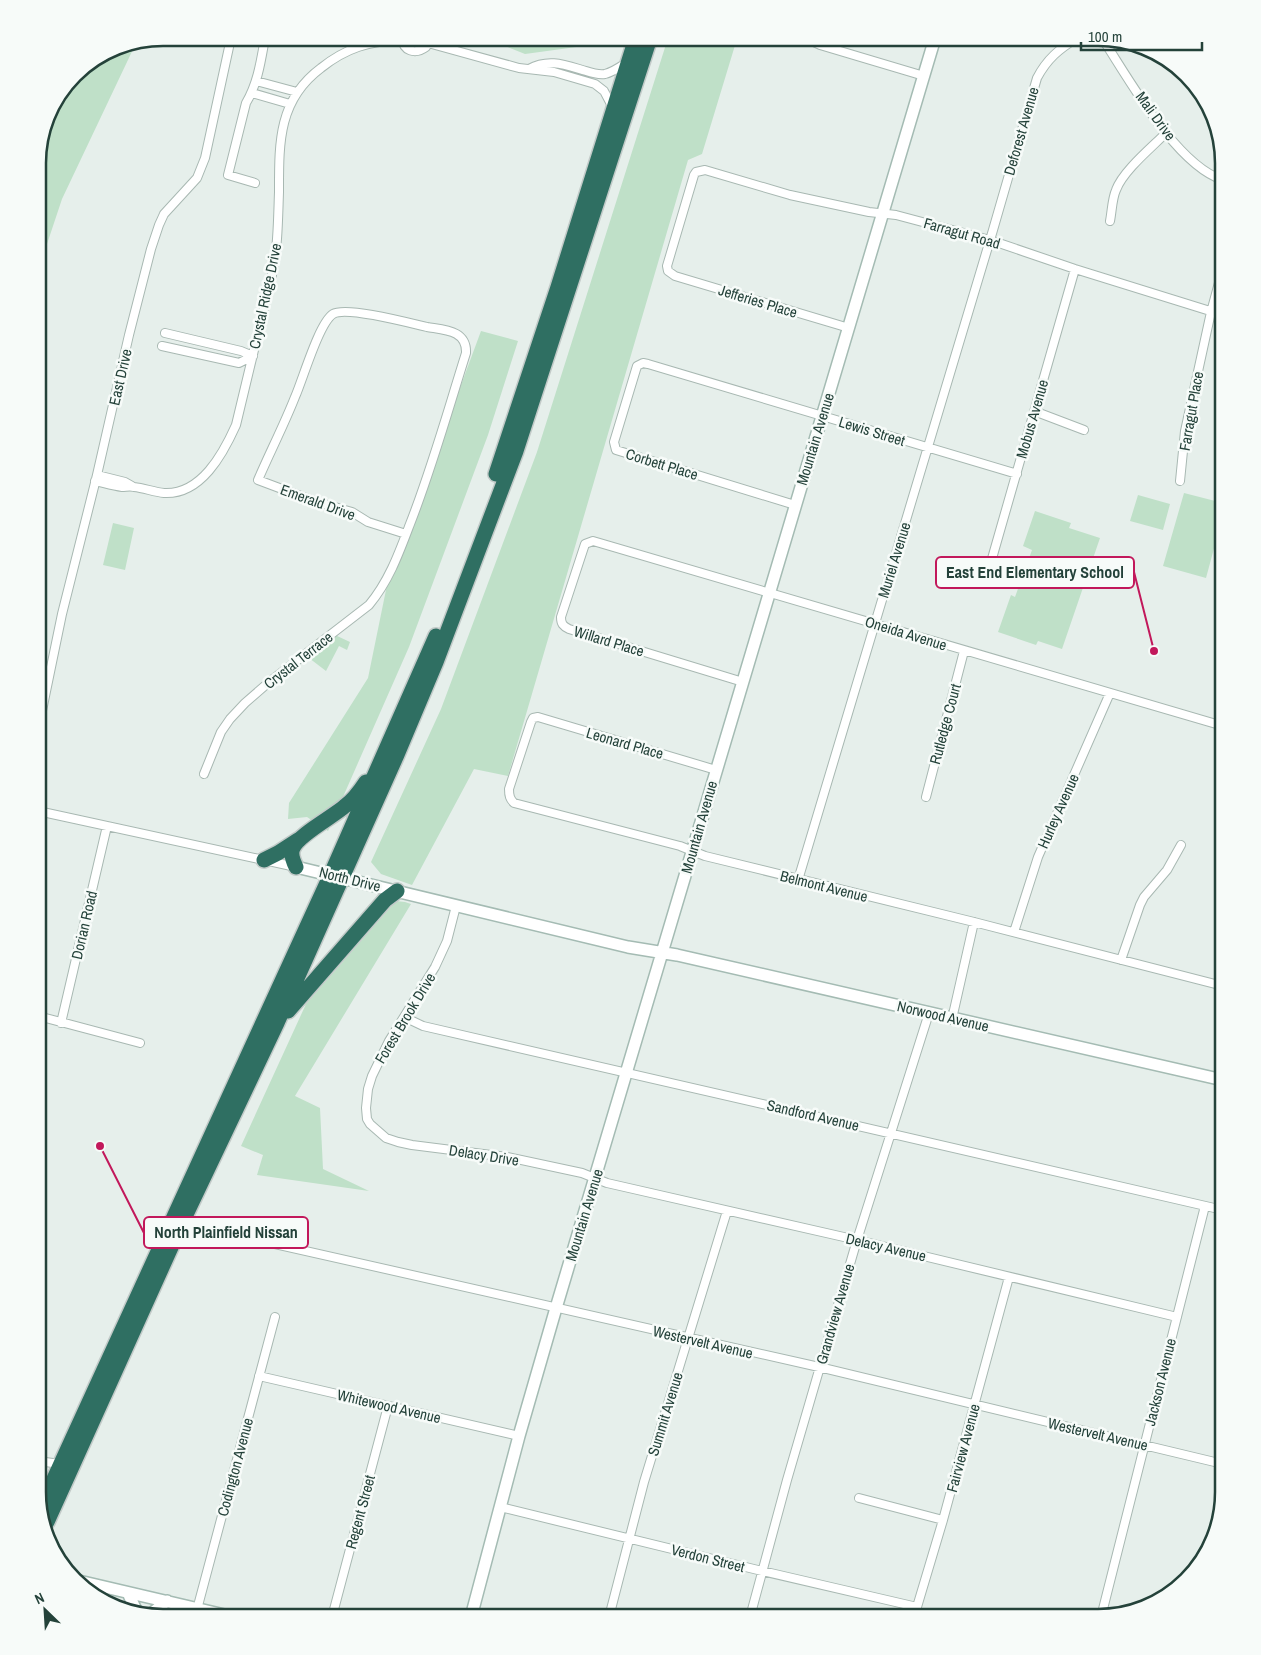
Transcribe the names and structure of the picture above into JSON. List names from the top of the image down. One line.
{"streets":{"street":["Mali Drive","Deforest Avenue","Farragut Road","Crystal Ridge Drive","Jefferies Place","East Drive","Farragut Place","Mobus Avenue","Lewis Street","Mountain Avenue","Corbett Place","Emerald Drive","Muriel Avenue","Oneida Avenue","Willard Place","Crystal Terrace","Rutledge Court","Leonard Place","Hurley Avenue","North Drive","Belmont Avenue","Dorian Road","Norwood Avenue","Forest Brook Drive","Sandford Avenue","Delacy Drive","Delacy Avenue","Grandview Avenue","Westervelt Avenue","Jackson Avenue","Whitewood Avenue","Summit Avenue","Fairview Avenue","Codington Avenue","Regent Street","Verdon Street"]},"crossings":[["Deforest Avenue","Farragut Road"],["Deforest Avenue","Muriel Avenue"],["Farragut Road","Jefferies Place"],["Farragut Road","Farragut Place"],["Farragut Road","Mobus Avenue"],["Farragut Road","Mountain Avenue"],["Farragut Road","Muriel Avenue"],["Crystal Ridge Drive","East Drive"],["Jefferies Place","Mountain Avenue"],["Mobus Avenue","Lewis Street"],["Lewis Street","Mountain Avenue"],["Lewis Street","Corbett Place"],["Lewis Street","Muriel Avenue"],["Mountain Avenue","Corbett Place"],["Mountain Avenue","Oneida Avenue"],["Mountain Avenue","Willard Place"],["Mountain Avenue","Leonard Place"],["Mountain Avenue","North Drive"],["Mountain Avenue","Belmont Avenue"],["Mountain Avenue","Norwood Avenue"],["Mountain Avenue","Sandford Avenue"],["Mountain Avenue","Delacy Drive"],["Mountain Avenue","Delacy Avenue"],["Mountain Avenue","Westervelt Avenue"],["Mountain Avenue","Whitewood Avenue"],["Mountain Avenue","Verdon Street"],["Emerald Drive","Crystal Terrace"],["Muriel Avenue","Oneida Avenue"],["Muriel Avenue","Belmont Avenue"],["Oneida Avenue","Willard Place"],["Oneida Avenue","Rutledge Court"],["Oneida Avenue","Hurley Avenue"],["Leonard Place","Belmont Avenue"],["Hurley Avenue","Belmont Avenue"],["North Drive","Dorian Road"],["North Drive","Norwood Avenue"],["North Drive","Forest Brook Drive"],["Norwood Avenue","Grandview Avenue"],["Forest Brook Drive","Sandford Avenue"],["Forest Brook Drive","Delacy Drive"],["Sandford Avenue","Grandview Avenue"],["Sandford Avenue","Jackson Avenue"],["Delacy Drive","Delacy Avenue"],["Delacy Avenue","Grandview Avenue"],["Delacy Avenue","Jackson Avenue"],["Delacy Avenue","Summit Avenue"],["Delacy Avenue","Fairview Avenue"],["Grandview Avenue","Westervelt Avenue"],["Grandview Avenue","Verdon Street"],["Westervelt Avenue","Jackson Avenue"],["Westervelt Avenue","Summit Avenue"],["Westervelt Avenue","Fairview Avenue"],["Whitewood Avenue","Codington Avenue"],["Whitewood Avenue","Regent Street"],["Summit Avenue","Verdon Street"],["Fairview Avenue","Verdon Street"]],"places":["East End Elementary School","North Plainfield Nissan"],"scale_bar":"100 m","north":"top left"}
